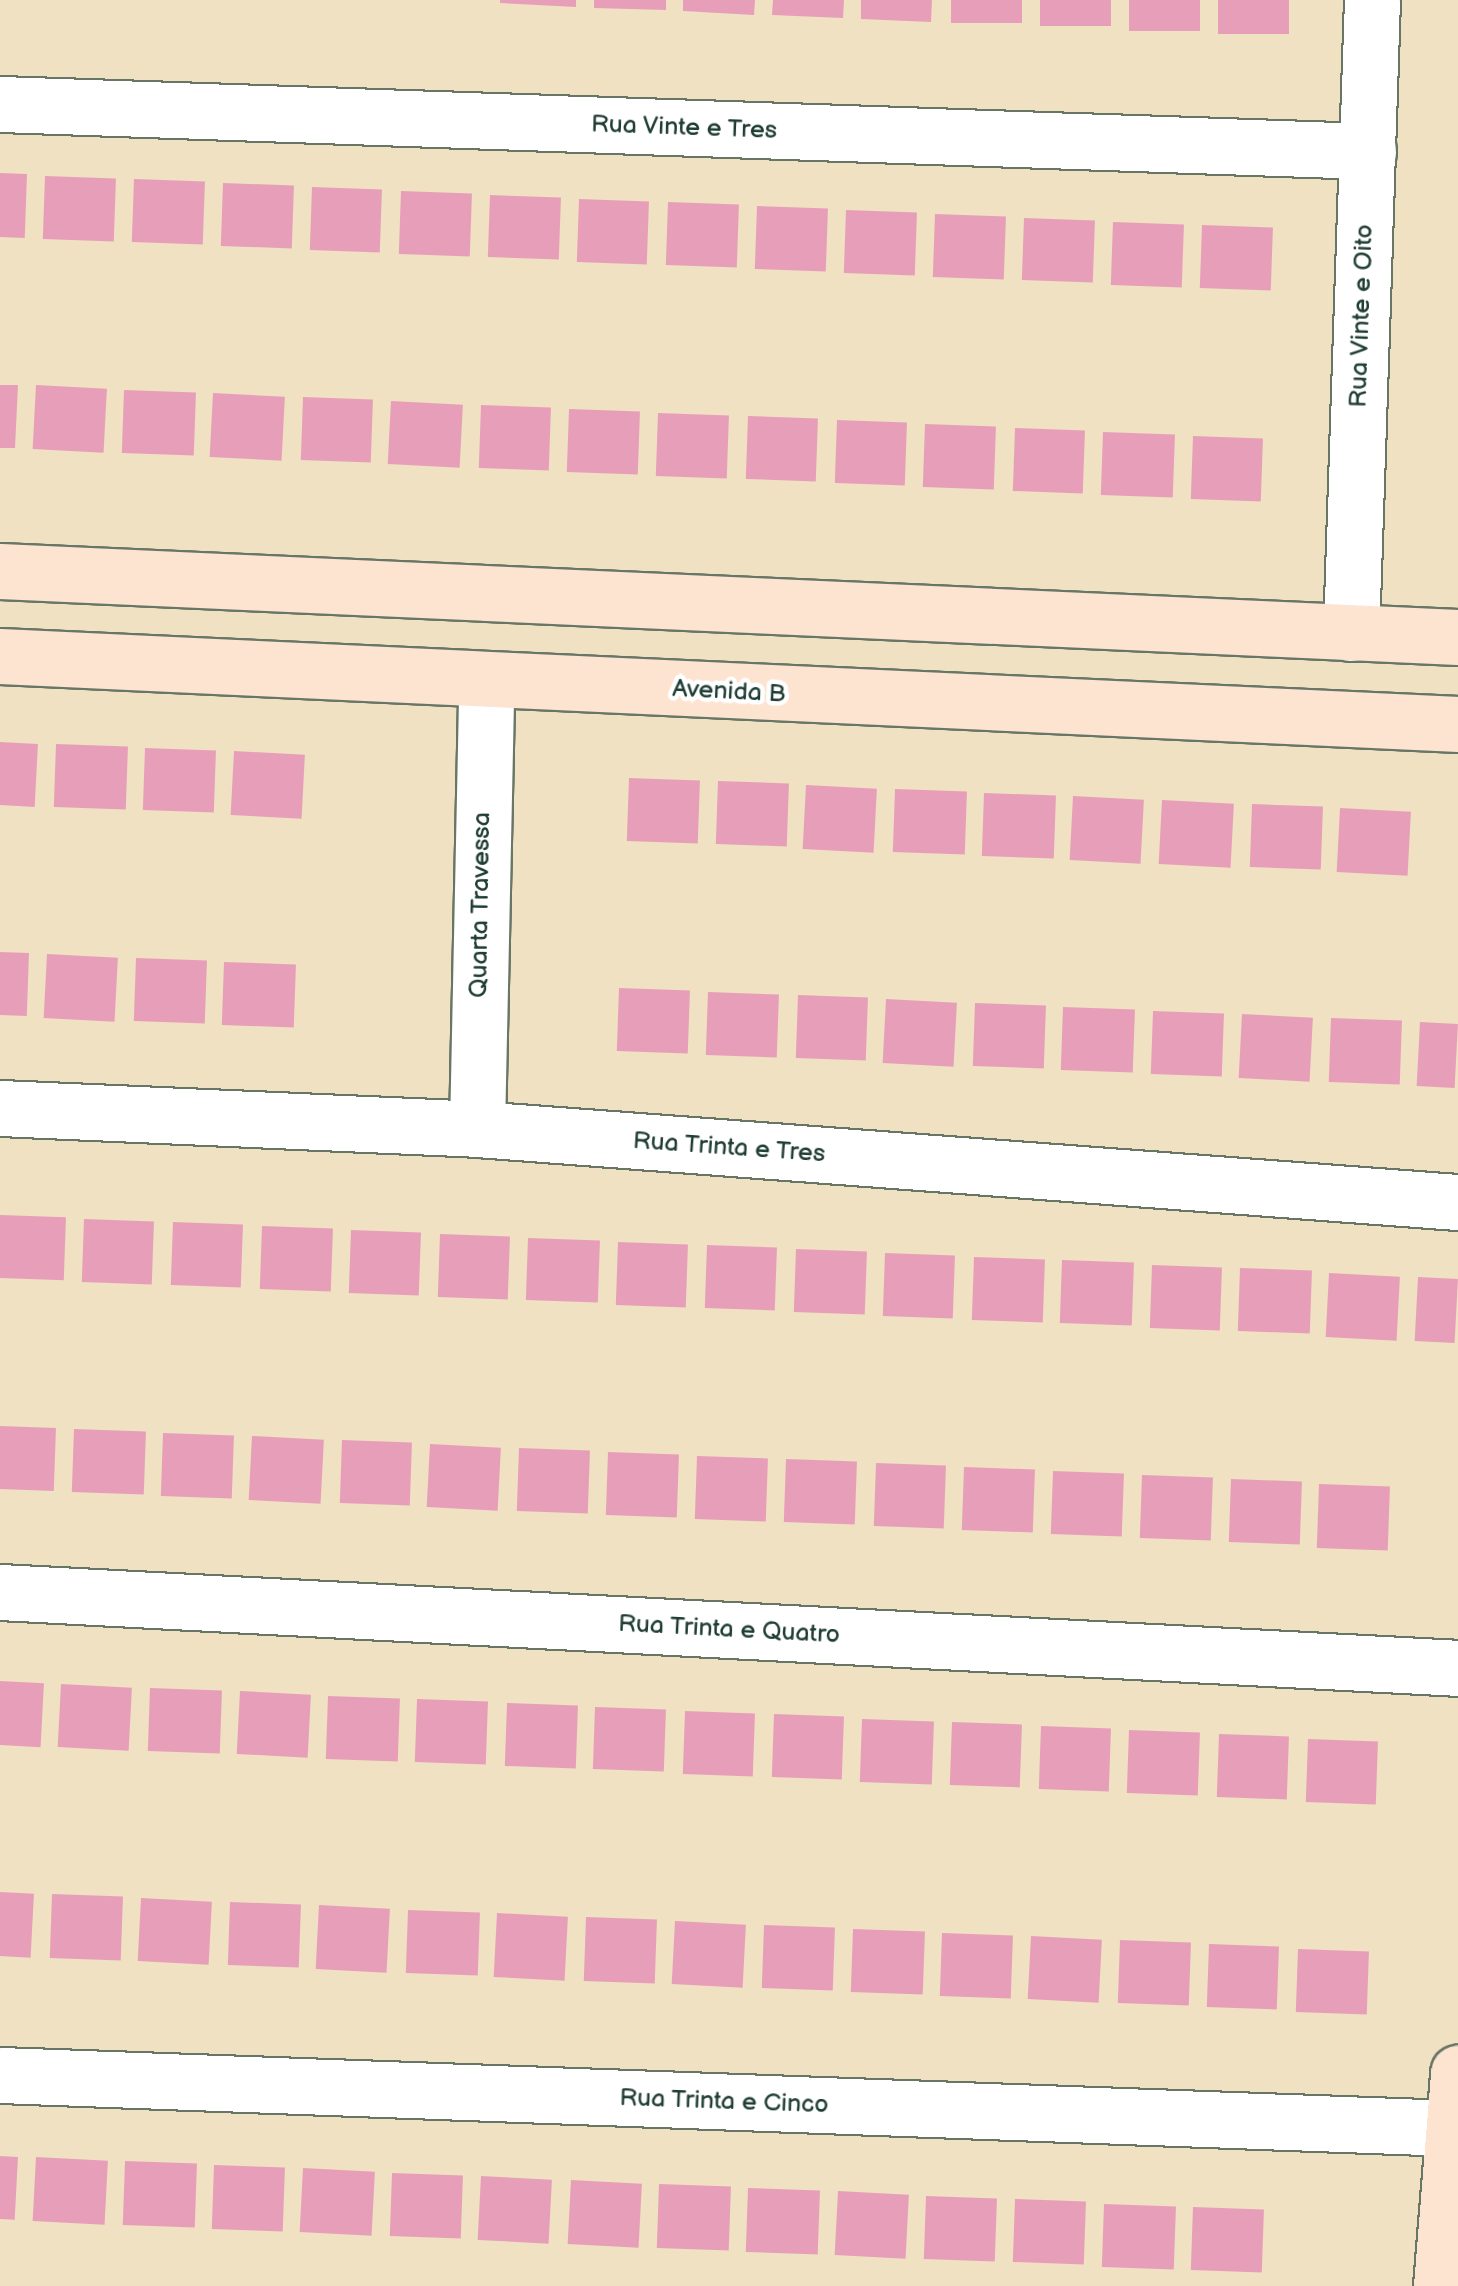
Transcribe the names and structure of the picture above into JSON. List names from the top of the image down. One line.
{"streets":{"street":["Rua Vinte e Tres","Rua Vinte e Oito","Avenida B","Quarta Travessa","Rua Trinta e Tres","Rua Trinta e Quatro","Rua Trinta e Cinco"]},"crossings":[["Rua Vinte e Tres","Rua Vinte e Oito"],["Avenida B","Quarta Travessa"],["Quarta Travessa","Rua Trinta e Tres"]]}
